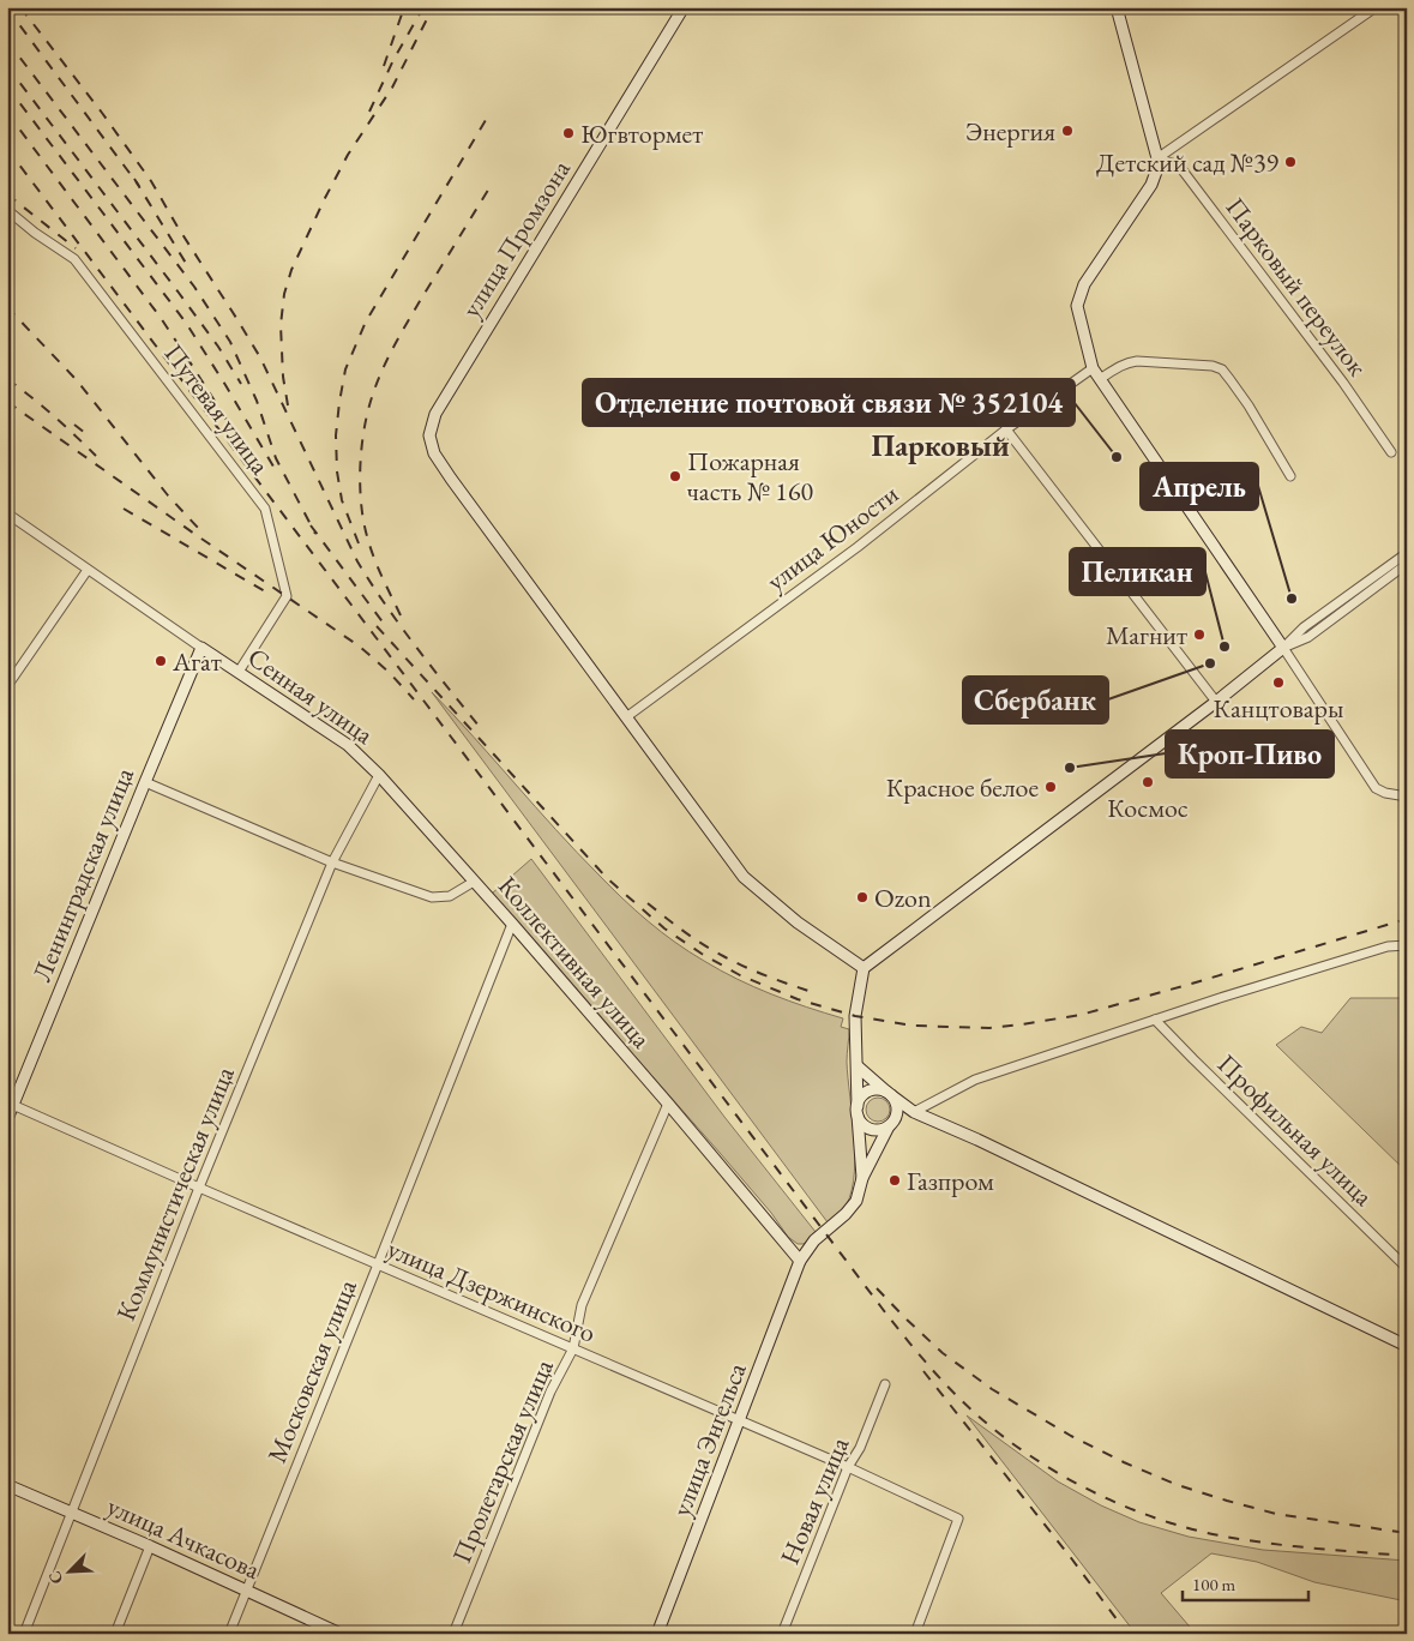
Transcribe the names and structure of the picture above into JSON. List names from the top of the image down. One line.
{"streets":{"main road":["улица Промзона","Сенная улица","Ленинградская улица","Коллективная улица","улица Энгельса","улица Ачкасова"],"street":["Парковый переулок","Путевая улица","улица Юности","Профильная улица","Коммунистическая улица","улица Дзержинского","Московская улица","Пролетарская улица","Новая улица"]},"crossings":[["улица Промзона","улица Юности"],["Путевая улица","Сенная улица"],["Сенная улица","Ленинградская улица"],["Сенная улица","Коллективная улица"],["Сенная улица","Коммунистическая улица"],["Ленинградская улица","Коллективная улица"],["Ленинградская улица","улица Дзержинского"],["Коллективная улица","Коммунистическая улица"],["Коллективная улица","Московская улица"],["Коллективная улица","улица Энгельса"],["Коллективная улица","Пролетарская улица"],["Коммунистическая улица","улица Дзержинского"],["Коммунистическая улица","улица Ачкасова"],["улица Дзержинского","Московская улица"],["улица Дзержинского","улица Энгельса"],["улица Дзержинского","Пролетарская улица"],["улица Дзержинского","Новая улица"],["Московская улица","улица Ачкасова"]],"districts":["Парковый"],"places":["Энергия","Югвтормет","Детский сад №39","Отделение почтовой связи № 352104","Пожарная часть № 160","Апрель","Магнит","Пеликан","Агат","Сбербанк","Канцтовары","Кроп-Пиво","Космос","Красное белое","Ozon","Газпром"],"scale_bar":"100 m","north":"bottom left"}
